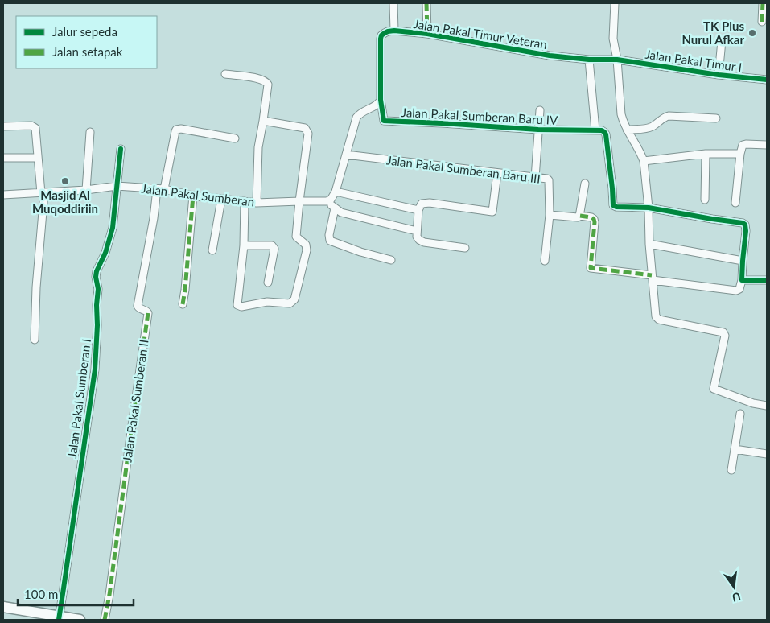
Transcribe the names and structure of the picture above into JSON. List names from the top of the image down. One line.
{"streets":{"street":["Jalan Pakal Timur Veteran","Jalan Pakal Timur I","Jalan Pakal Sumberan Baru IV","Jalan Pakal Sumberan Baru III","Jalan Pakal Sumberan","Jalan Pakal Sumberan I","Jalan Pakal Sumberan II"]},"crossings":[["Jalan Pakal Timur Veteran","Jalan Pakal Timur I"],["Jalan Pakal Timur Veteran","Jalan Pakal Sumberan Baru IV"],["Jalan Pakal Sumberan","Jalan Pakal Sumberan I"],["Jalan Pakal Sumberan","Jalan Pakal Sumberan II"]],"places":["TK Plus Nurul Afkar","Masjid Al Muqoddiriin"],"legend":["Jalur sepeda","Jalan setapak"],"scale_bar":"100 m","north":"bottom"}
